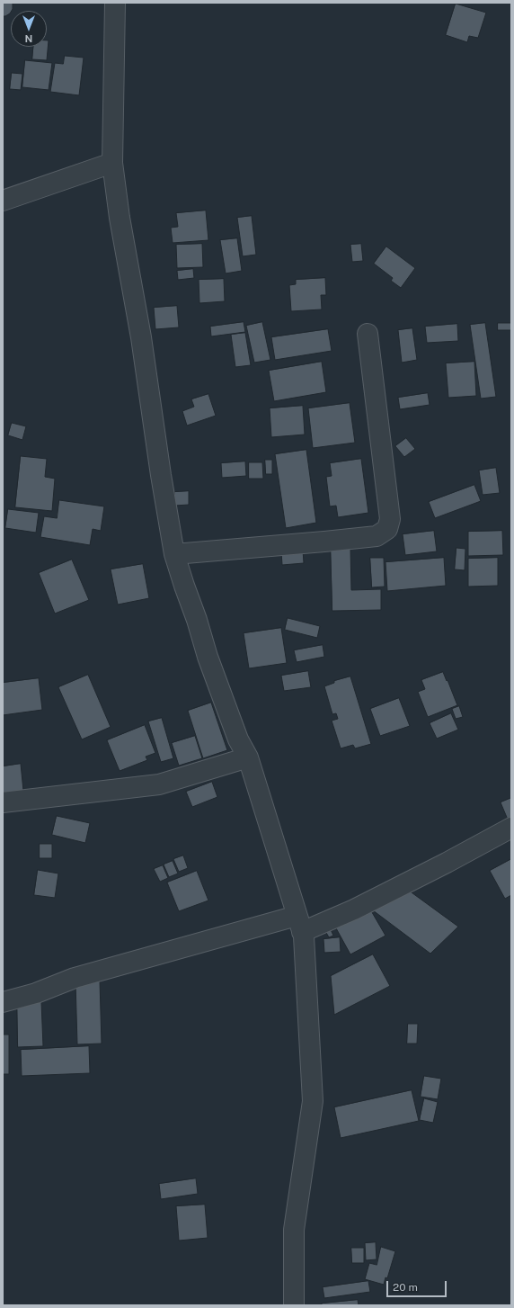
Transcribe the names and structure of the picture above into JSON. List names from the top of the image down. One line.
{"scale_bar":"20 m","north":"bottom"}
